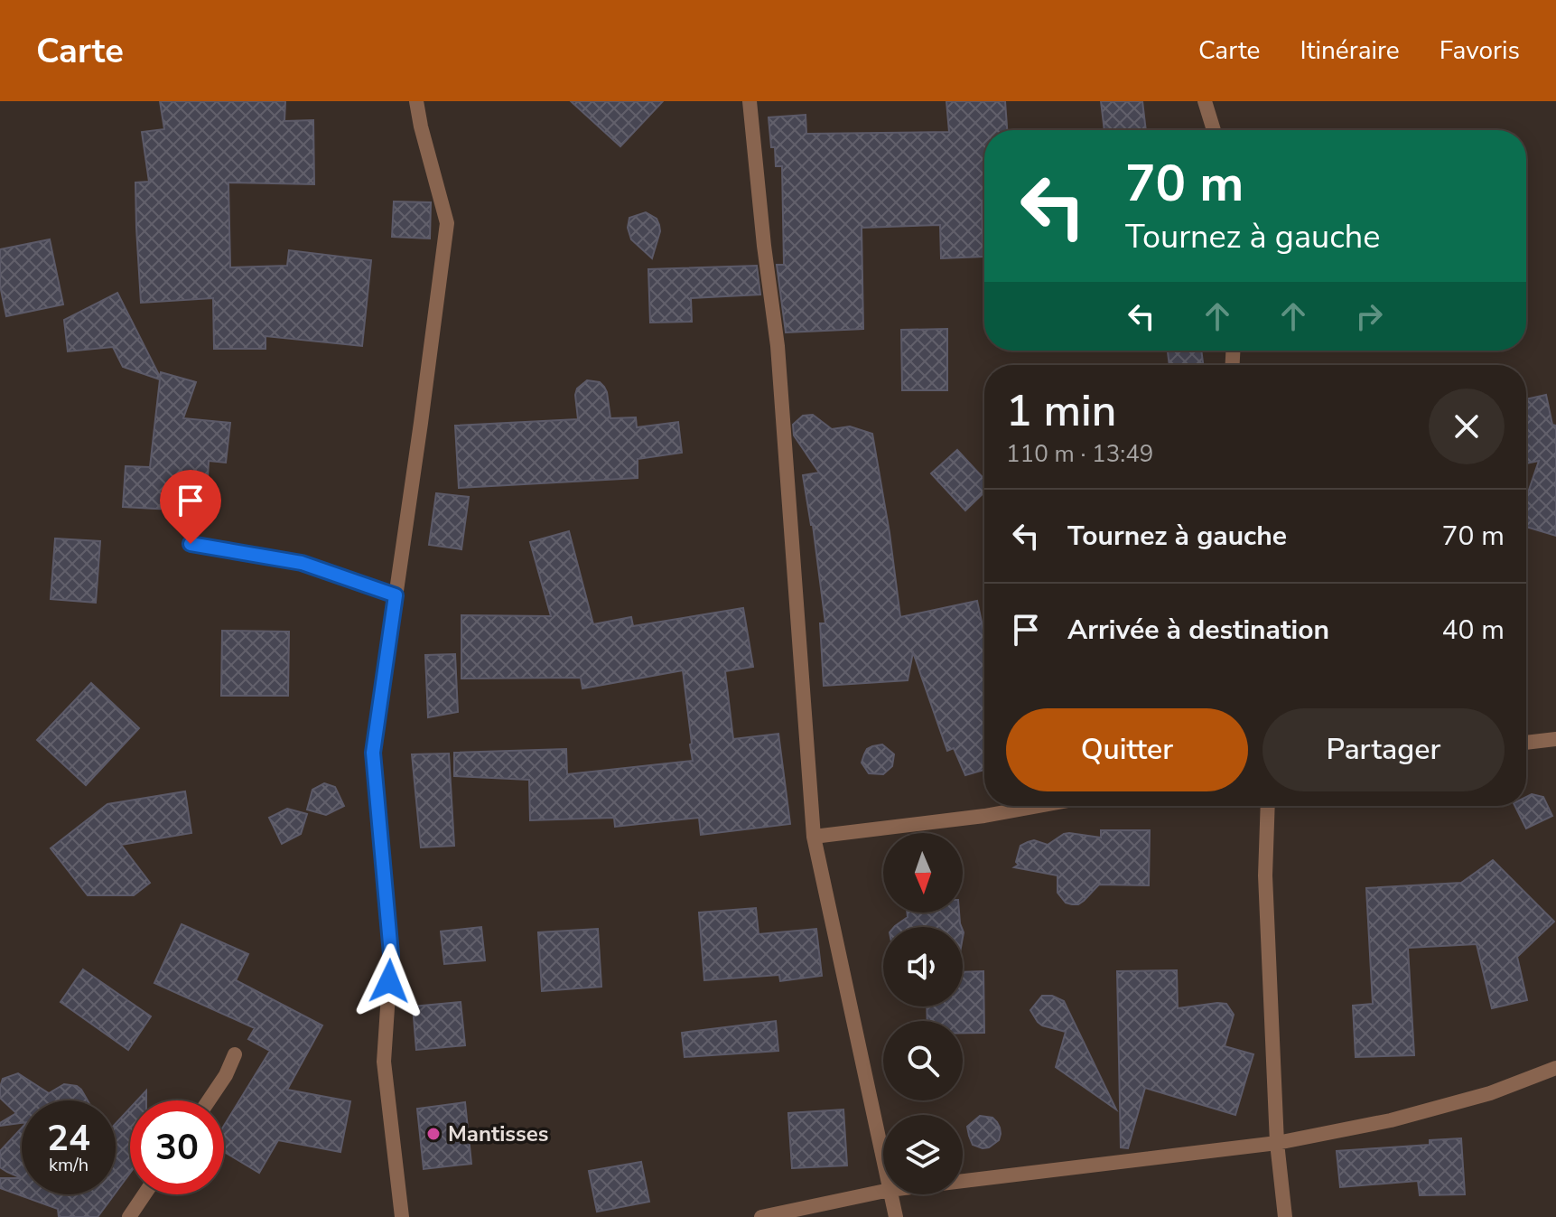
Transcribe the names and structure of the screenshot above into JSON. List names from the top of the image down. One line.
{"places":["Mantisses"],"north":"bottom","page":{"header":"Carte","nav":["Carte","Itinéraire","Favoris"],"turn":["70 m","Tournez à gauche"],"heading":["1 min","110 m · 13:49"],"list":[{"name":"Tournez à gauche","value":"70 m"},{"name":"Arrivée à destination","value":"40 m"}],"buttons":["Quitter","Partager"],"speed":"24 km/h","limit":"30"}}
